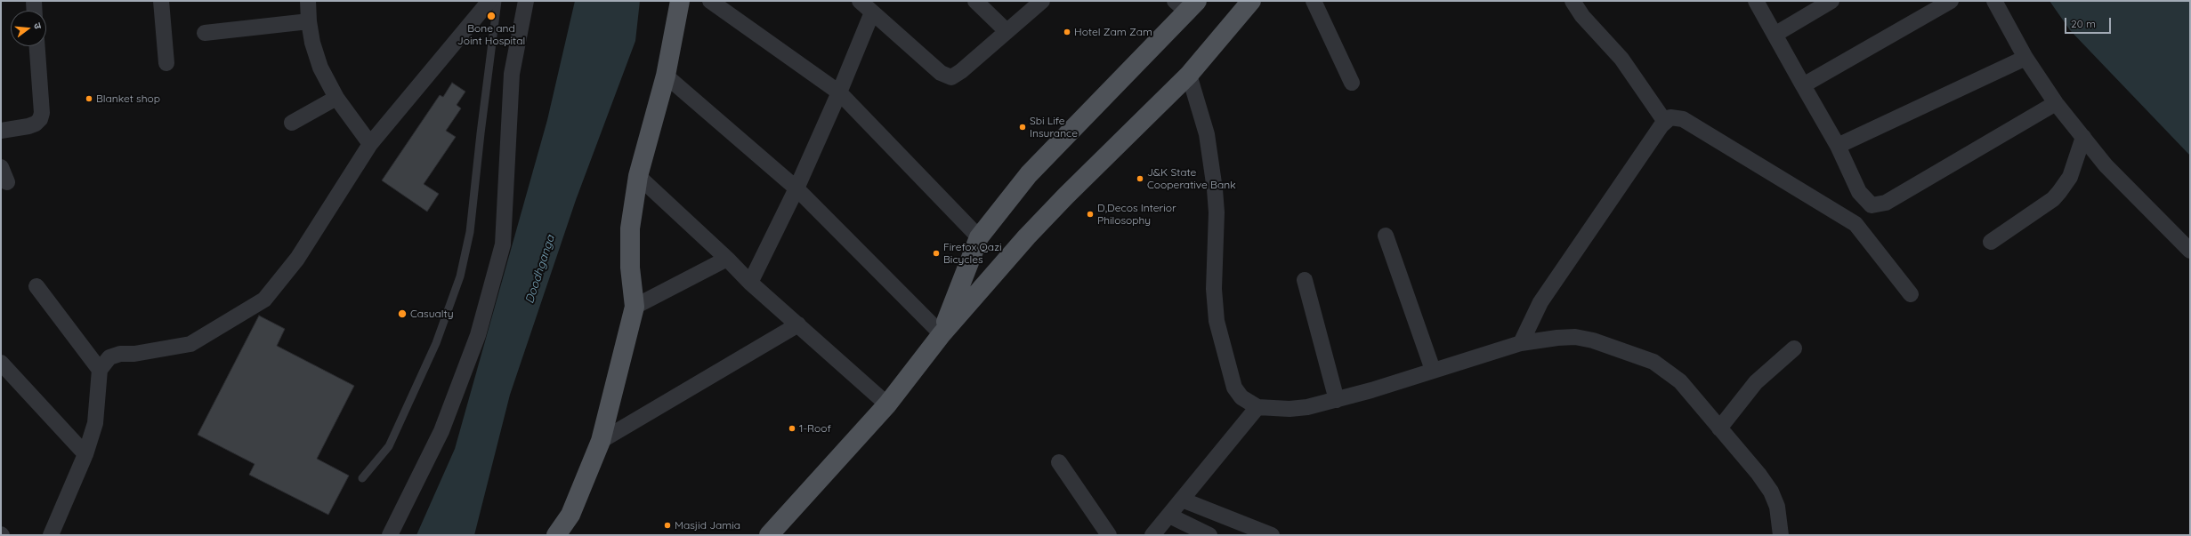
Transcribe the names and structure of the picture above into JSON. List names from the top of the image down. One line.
{"water":["Doodhganga"],"places":["Bone and Joint Hospital","Hotel Zam Zam","Blanket shop","Sbi Life Insurance","J&K State Cooperative Bank","D,Decos Interior Philosophy","Firefox Qazi Bicycles","Casualty","1-Roof","Masjid Jamia"],"scale_bar":"20 m","north":"right"}
